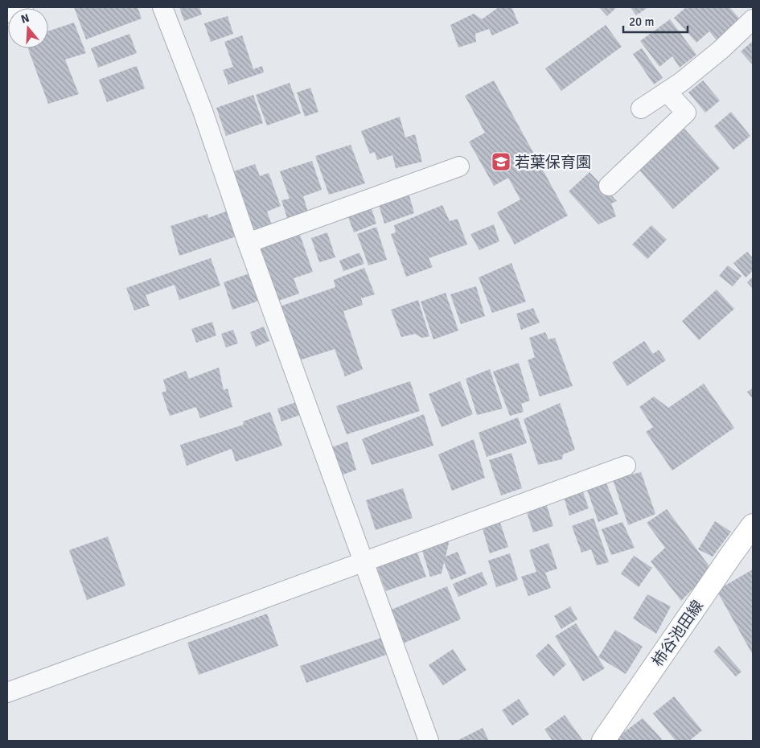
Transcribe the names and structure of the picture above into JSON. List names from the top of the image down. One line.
{"streets":{"main road":["柿谷池田線"]},"places":{"school or university":["若葉保育園"]},"scale_bar":"20 m","north":"top"}
